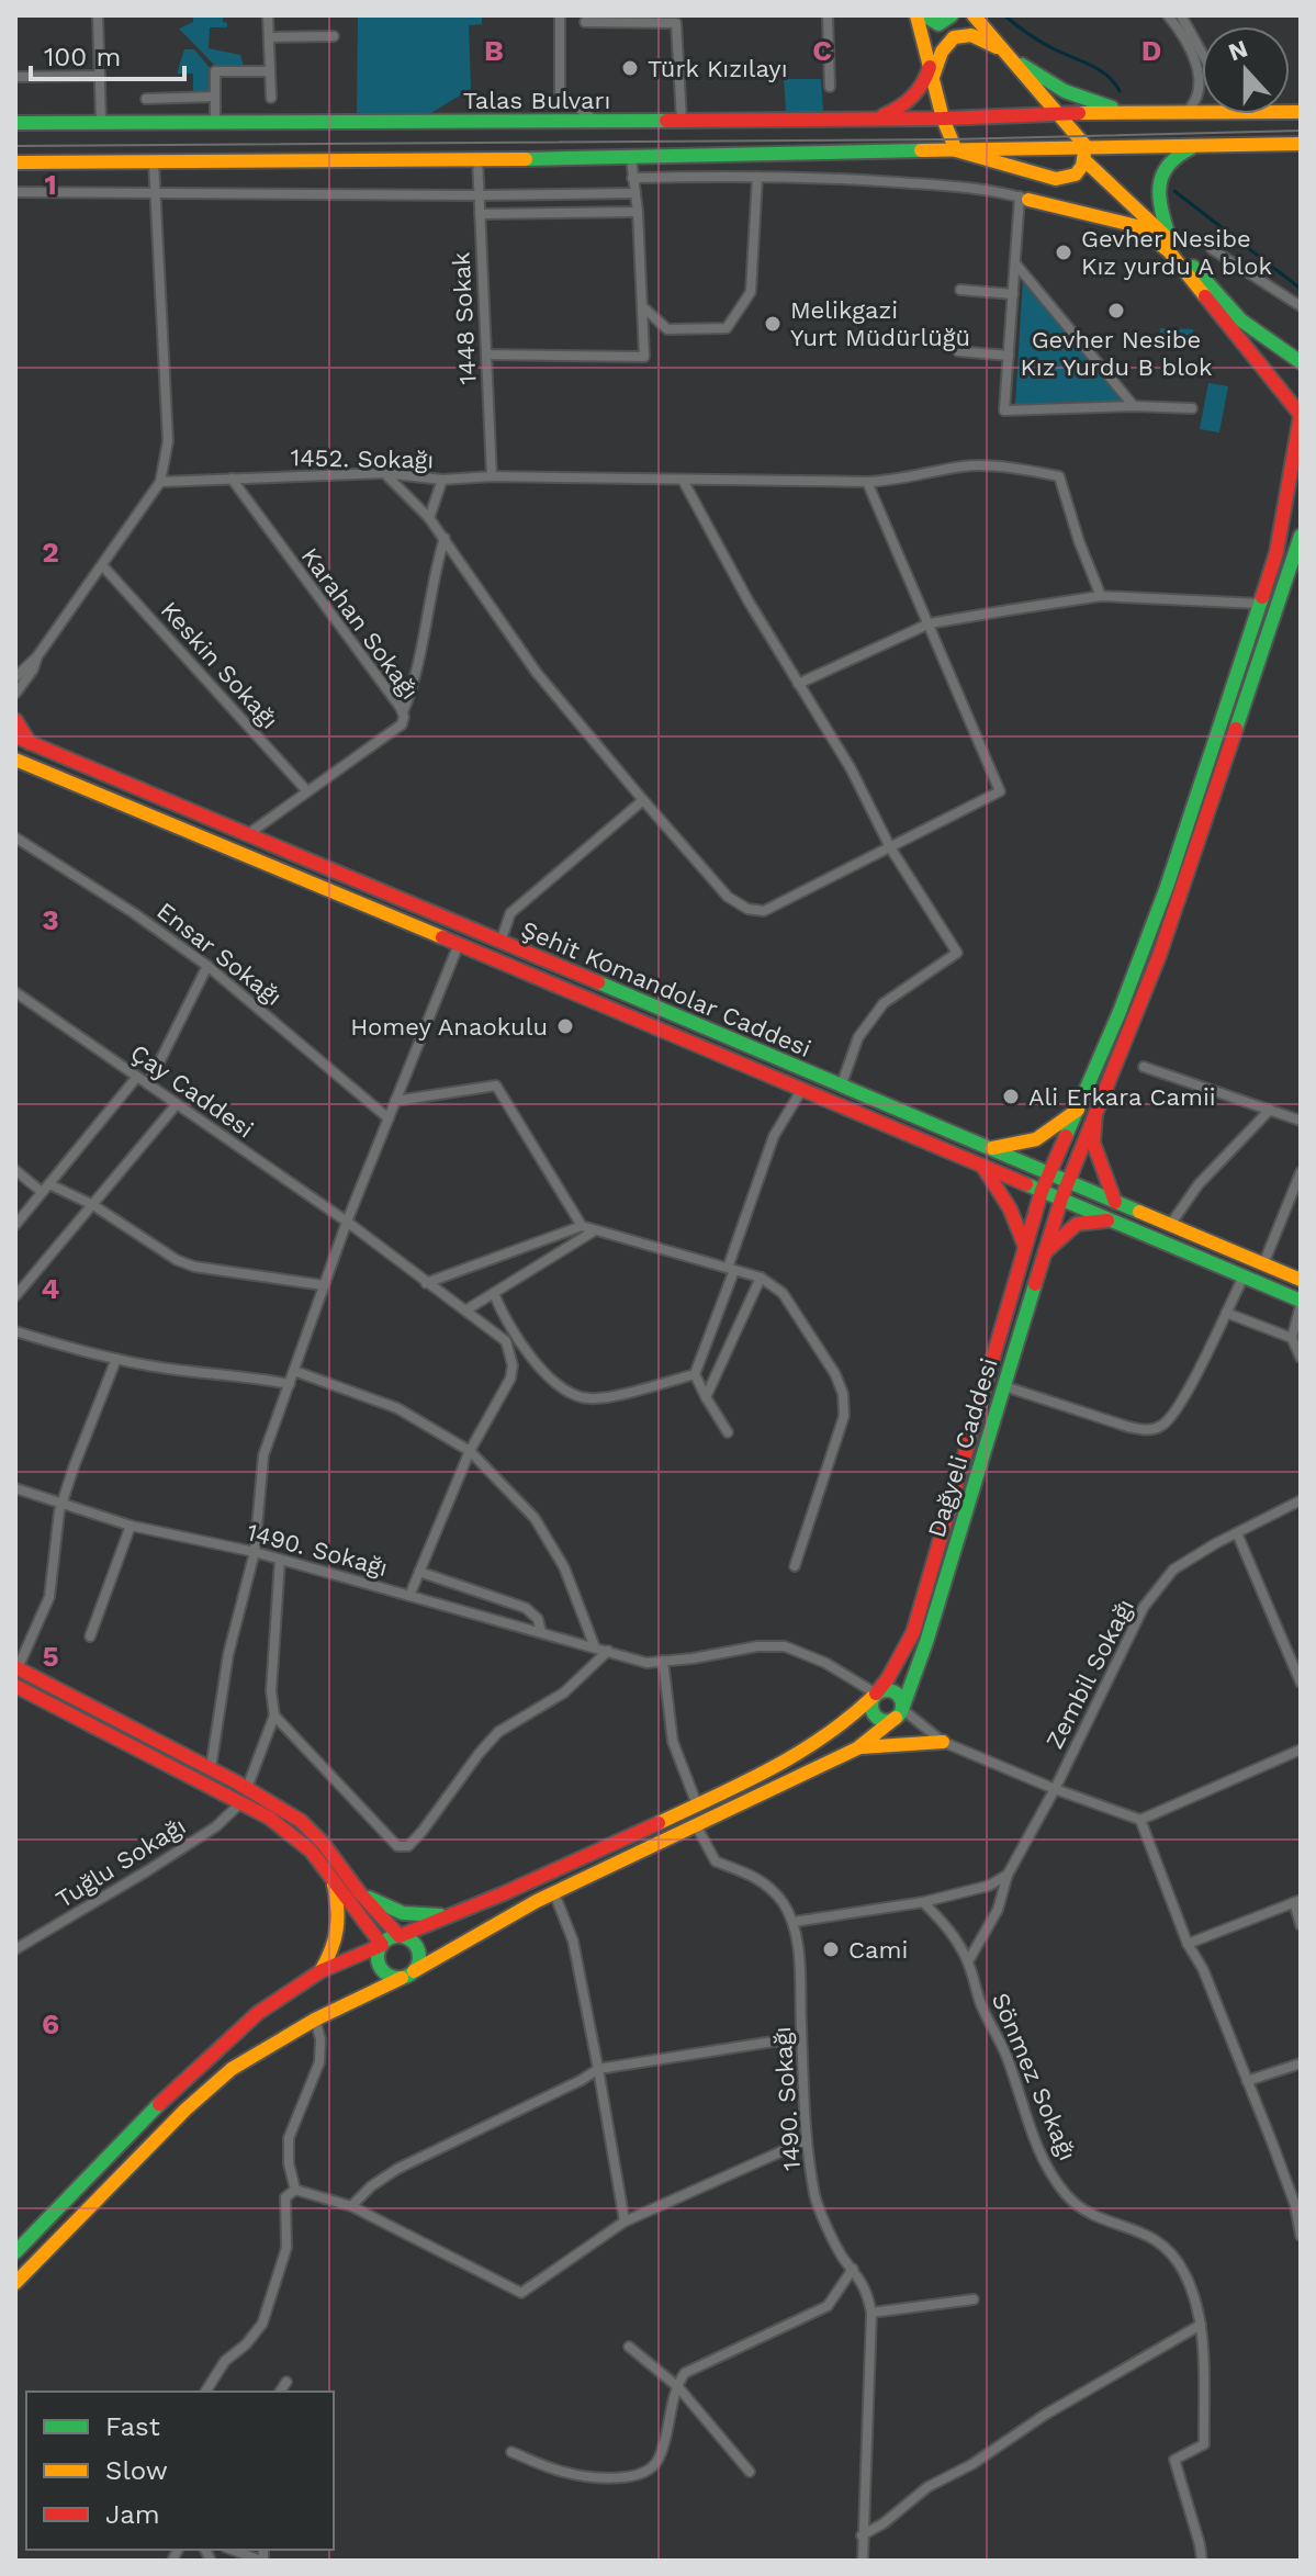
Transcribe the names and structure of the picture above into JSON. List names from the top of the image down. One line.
{"streets":{"street":["Talas Bulvarı","1448 Sokak","1452. Sokağı","Karahan Sokağı","Keskin Sokağı","Ensar Sokağı","Şehit Komandolar Caddesi","Çay Caddesi","Dağyeli Caddesi","1490. Sokağı","Zembil Sokağı","Tuğlu Sokağı","Sönmez Sokağı"]},"crossings":[["1448 Sokak","1452. Sokağı"],["1452. Sokağı","Karahan Sokağı"],["Karahan Sokağı","Keskin Sokağı"],["Karahan Sokağı","Şehit Komandolar Caddesi"],["Şehit Komandolar Caddesi","Dağyeli Caddesi"],["Çay Caddesi","1490. Sokağı"],["Dağyeli Caddesi","1490. Sokağı"],["Zembil Sokağı","Sönmez Sokağı"]],"places":["Türk Kızılayı","Gevher Nesibe Kız yurdu A blok","Gevher Nesibe Kız Yurdu B blok","Melikgazi Yurt Müdürlüğü","Homey Anaokulu","Ali Erkara Camii","Cami"],"legend":["Fast","Slow","Jam"],"scale_bar":"100 m","north":"top","grid":{"columns":["B","C","D"],"rows":["1","2","3","4","5","6"]}}
